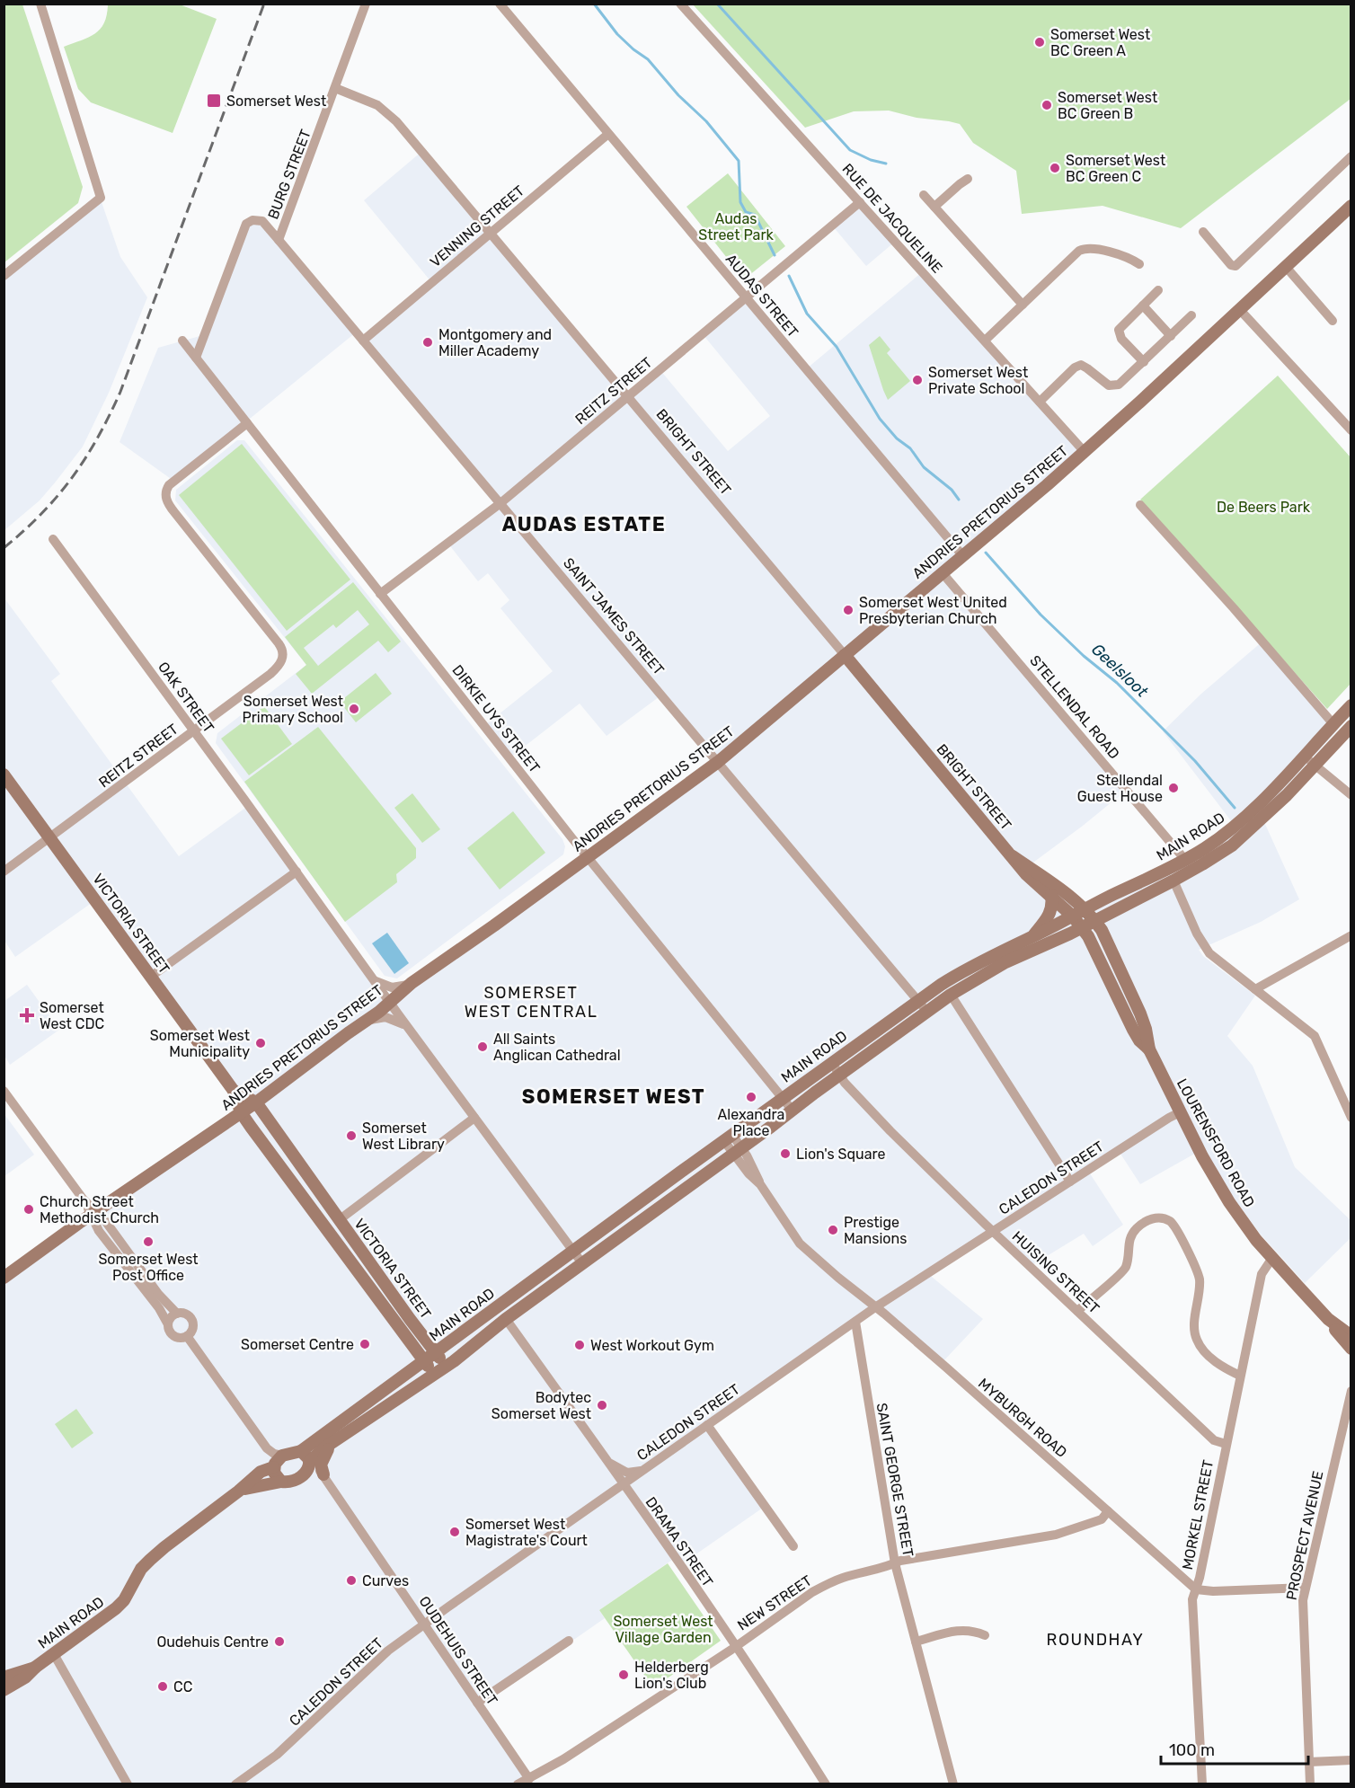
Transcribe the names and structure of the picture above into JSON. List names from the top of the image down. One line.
{"streets":{"main road":["BRIGHT STREET","ANDRIES PRETORIUS STREET","MAIN ROAD","VICTORIA STREET","LOURENSFORD ROAD"],"street":["BURG STREET","RUE DE JACQUELINE","VENNING STREET","AUDAS STREET","REITZ STREET","SAINT JAMES STREET","OAK STREET","STELLENDAL ROAD","DIRKIE UYS STREET","CALEDON STREET","HUISING STREET","MYBURGH ROAD","SAINT GEORGE STREET","MORKEL STREET","PROSPECT AVENUE","DRAMA STREET","NEW STREET","OUDEHUIS STREET"]},"crossings":[["BURG STREET","BRIGHT STREET"],["BURG STREET","SAINT JAMES STREET"],["BURG STREET","DIRKIE UYS STREET"],["RUE DE JACQUELINE","REITZ STREET"],["RUE DE JACQUELINE","ANDRIES PRETORIUS STREET"],["VENNING STREET","AUDAS STREET"],["VENNING STREET","BRIGHT STREET"],["VENNING STREET","SAINT JAMES STREET"],["AUDAS STREET","REITZ STREET"],["AUDAS STREET","ANDRIES PRETORIUS STREET"],["REITZ STREET","BRIGHT STREET"],["REITZ STREET","SAINT JAMES STREET"],["REITZ STREET","OAK STREET"],["REITZ STREET","DIRKIE UYS STREET"],["REITZ STREET","VICTORIA STREET"],["BRIGHT STREET","ANDRIES PRETORIUS STREET"],["BRIGHT STREET","MAIN ROAD"],["BRIGHT STREET","LOURENSFORD ROAD"],["ANDRIES PRETORIUS STREET","SAINT JAMES STREET"],["ANDRIES PRETORIUS STREET","OAK STREET"],["ANDRIES PRETORIUS STREET","STELLENDAL ROAD"],["ANDRIES PRETORIUS STREET","DIRKIE UYS STREET"],["ANDRIES PRETORIUS STREET","VICTORIA STREET"],["SAINT JAMES STREET","MAIN ROAD"],["OAK STREET","MAIN ROAD"],["STELLENDAL ROAD","MAIN ROAD"],["DIRKIE UYS STREET","MAIN ROAD"],["MAIN ROAD","VICTORIA STREET"],["MAIN ROAD","LOURENSFORD ROAD"],["MAIN ROAD","HUISING STREET"],["MAIN ROAD","MYBURGH ROAD"],["MAIN ROAD","DRAMA STREET"],["MAIN ROAD","OUDEHUIS STREET"],["LOURENSFORD ROAD","CALEDON STREET"],["LOURENSFORD ROAD","MORKEL STREET"],["CALEDON STREET","HUISING STREET"],["CALEDON STREET","MYBURGH ROAD"],["CALEDON STREET","SAINT GEORGE STREET"],["CALEDON STREET","DRAMA STREET"],["CALEDON STREET","OUDEHUIS STREET"],["HUISING STREET","MORKEL STREET"],["MYBURGH ROAD","MORKEL STREET"],["MYBURGH ROAD","NEW STREET"],["SAINT GEORGE STREET","NEW STREET"],["DRAMA STREET","NEW STREET"],["NEW STREET","OUDEHUIS STREET"]],"districts":["AUDAS ESTATE","SOMERSET WEST CENTRAL","SOMERSET WEST","ROUNDHAY"],"water":["Geelsloot"],"parks":["Audas Street Park","De Beers Park","Somerset West Village Garden"],"places":{"other":["Somerset West BC Green A","Somerset West BC Green B","Somerset West BC Green C","Montgomery and Miller Academy","Somerset West Private School","Somerset West United Presbyterian Church","Somerset West Primary School","Stellendal Guest House","Somerset West Municipality","All Saints Anglican Cathedral","Alexandra Place","Somerset West Library","Lion's Square","Church Street Methodist Church","Prestige Mansions","Somerset West Post Office","Somerset Centre","West Workout Gym","Bodytec Somerset West","Somerset West Magistrate's Court","Curves","Oudehuis Centre","Helderberg Lion's Club","CC"],"transit":["Somerset West"],"health":["Somerset West CDC"]},"scale_bar":"100 m"}
